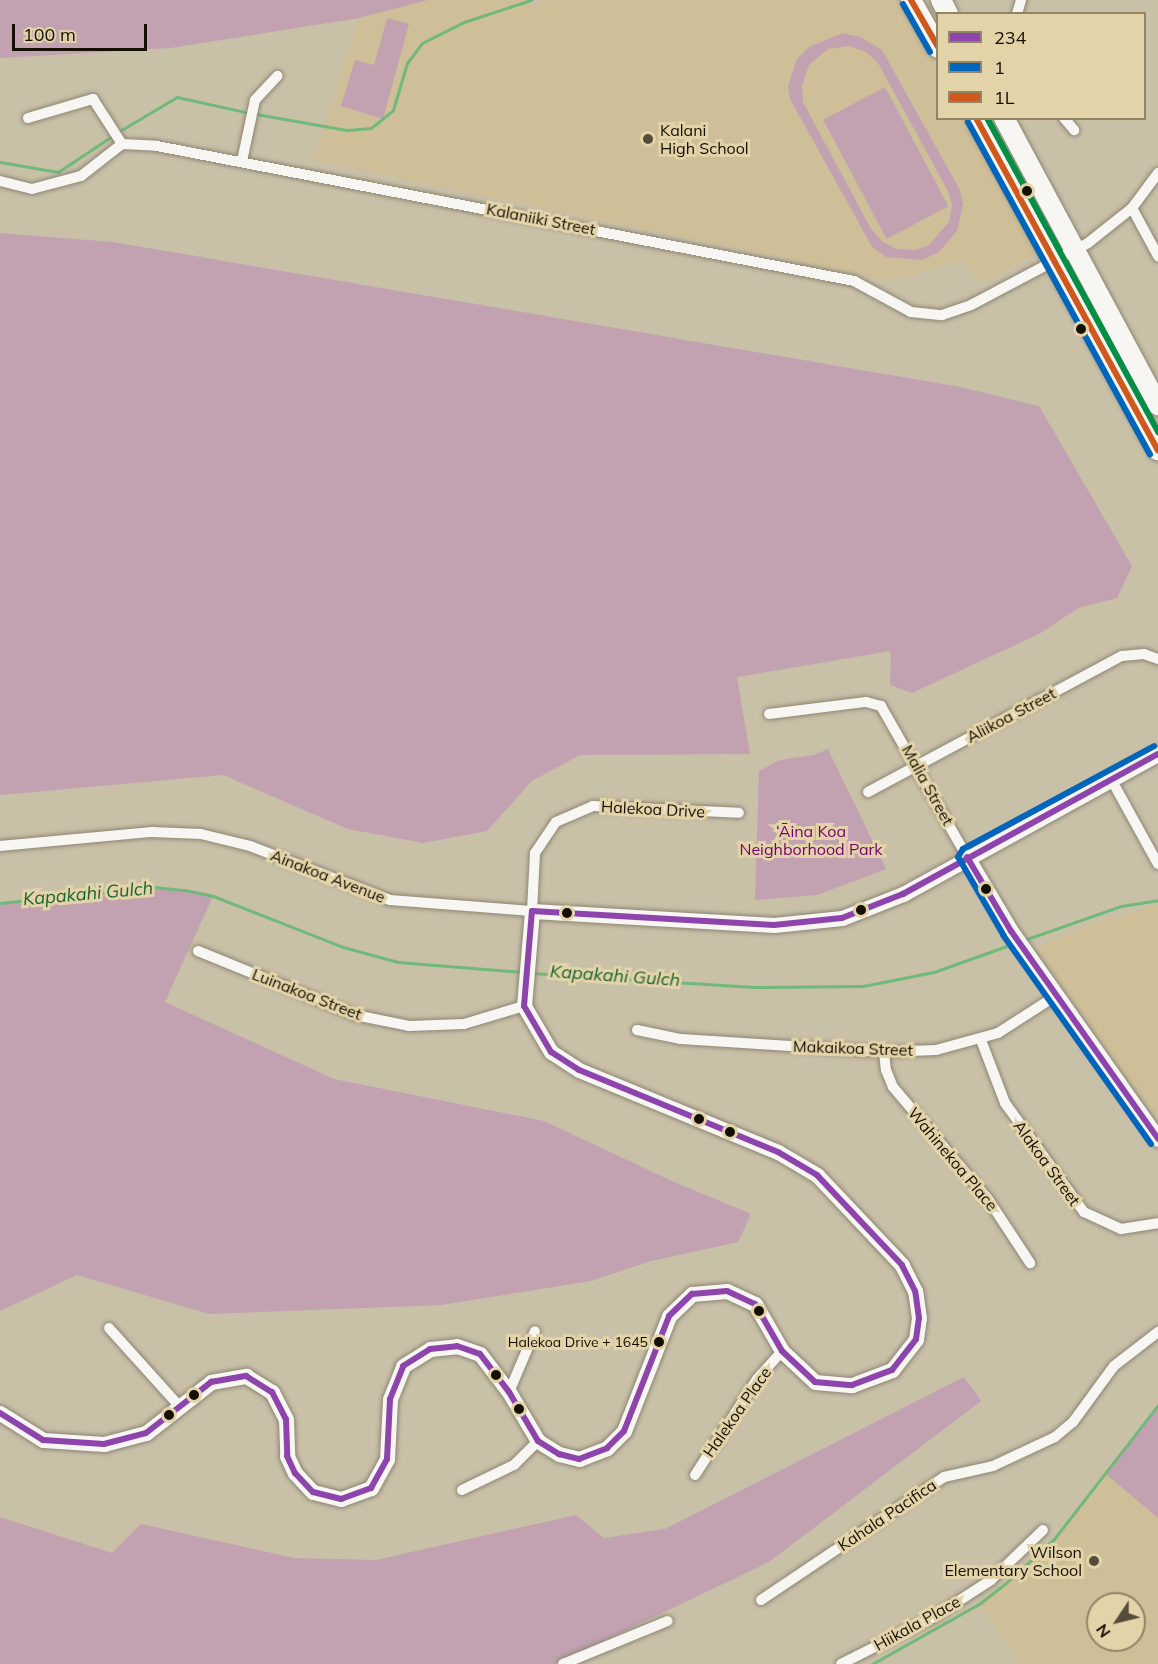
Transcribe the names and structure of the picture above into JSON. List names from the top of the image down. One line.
{"streets":{"street":["Kalaniiki Street","Aliikoa Street","Malia Street","Halekoa Drive","Ainakoa Avenue","Luinakoa Street","Makaikoa Street","Wahinekoa Place","Alakoa Street","Halekoa Place","Kahala Pacifica","Hiikala Place"]},"crossings":[["Aliikoa Street","Malia Street"],["Malia Street","Ainakoa Avenue"],["Malia Street","Makaikoa Street"],["Halekoa Drive","Ainakoa Avenue"],["Halekoa Drive","Luinakoa Street"],["Makaikoa Street","Wahinekoa Place"],["Makaikoa Street","Alakoa Street"]],"water":["Kapakahi Gulch"],"parks":["‘Āina Koa Neighborhood Park"],"places":["Kalani High School","Halekoa Drive + 1645","Wilson Elementary School"],"lines":["transit line 1L","transit line 1","transit line 234"],"legend":["234","1","1L"],"scale_bar":"100 m","north":"bottom left"}
